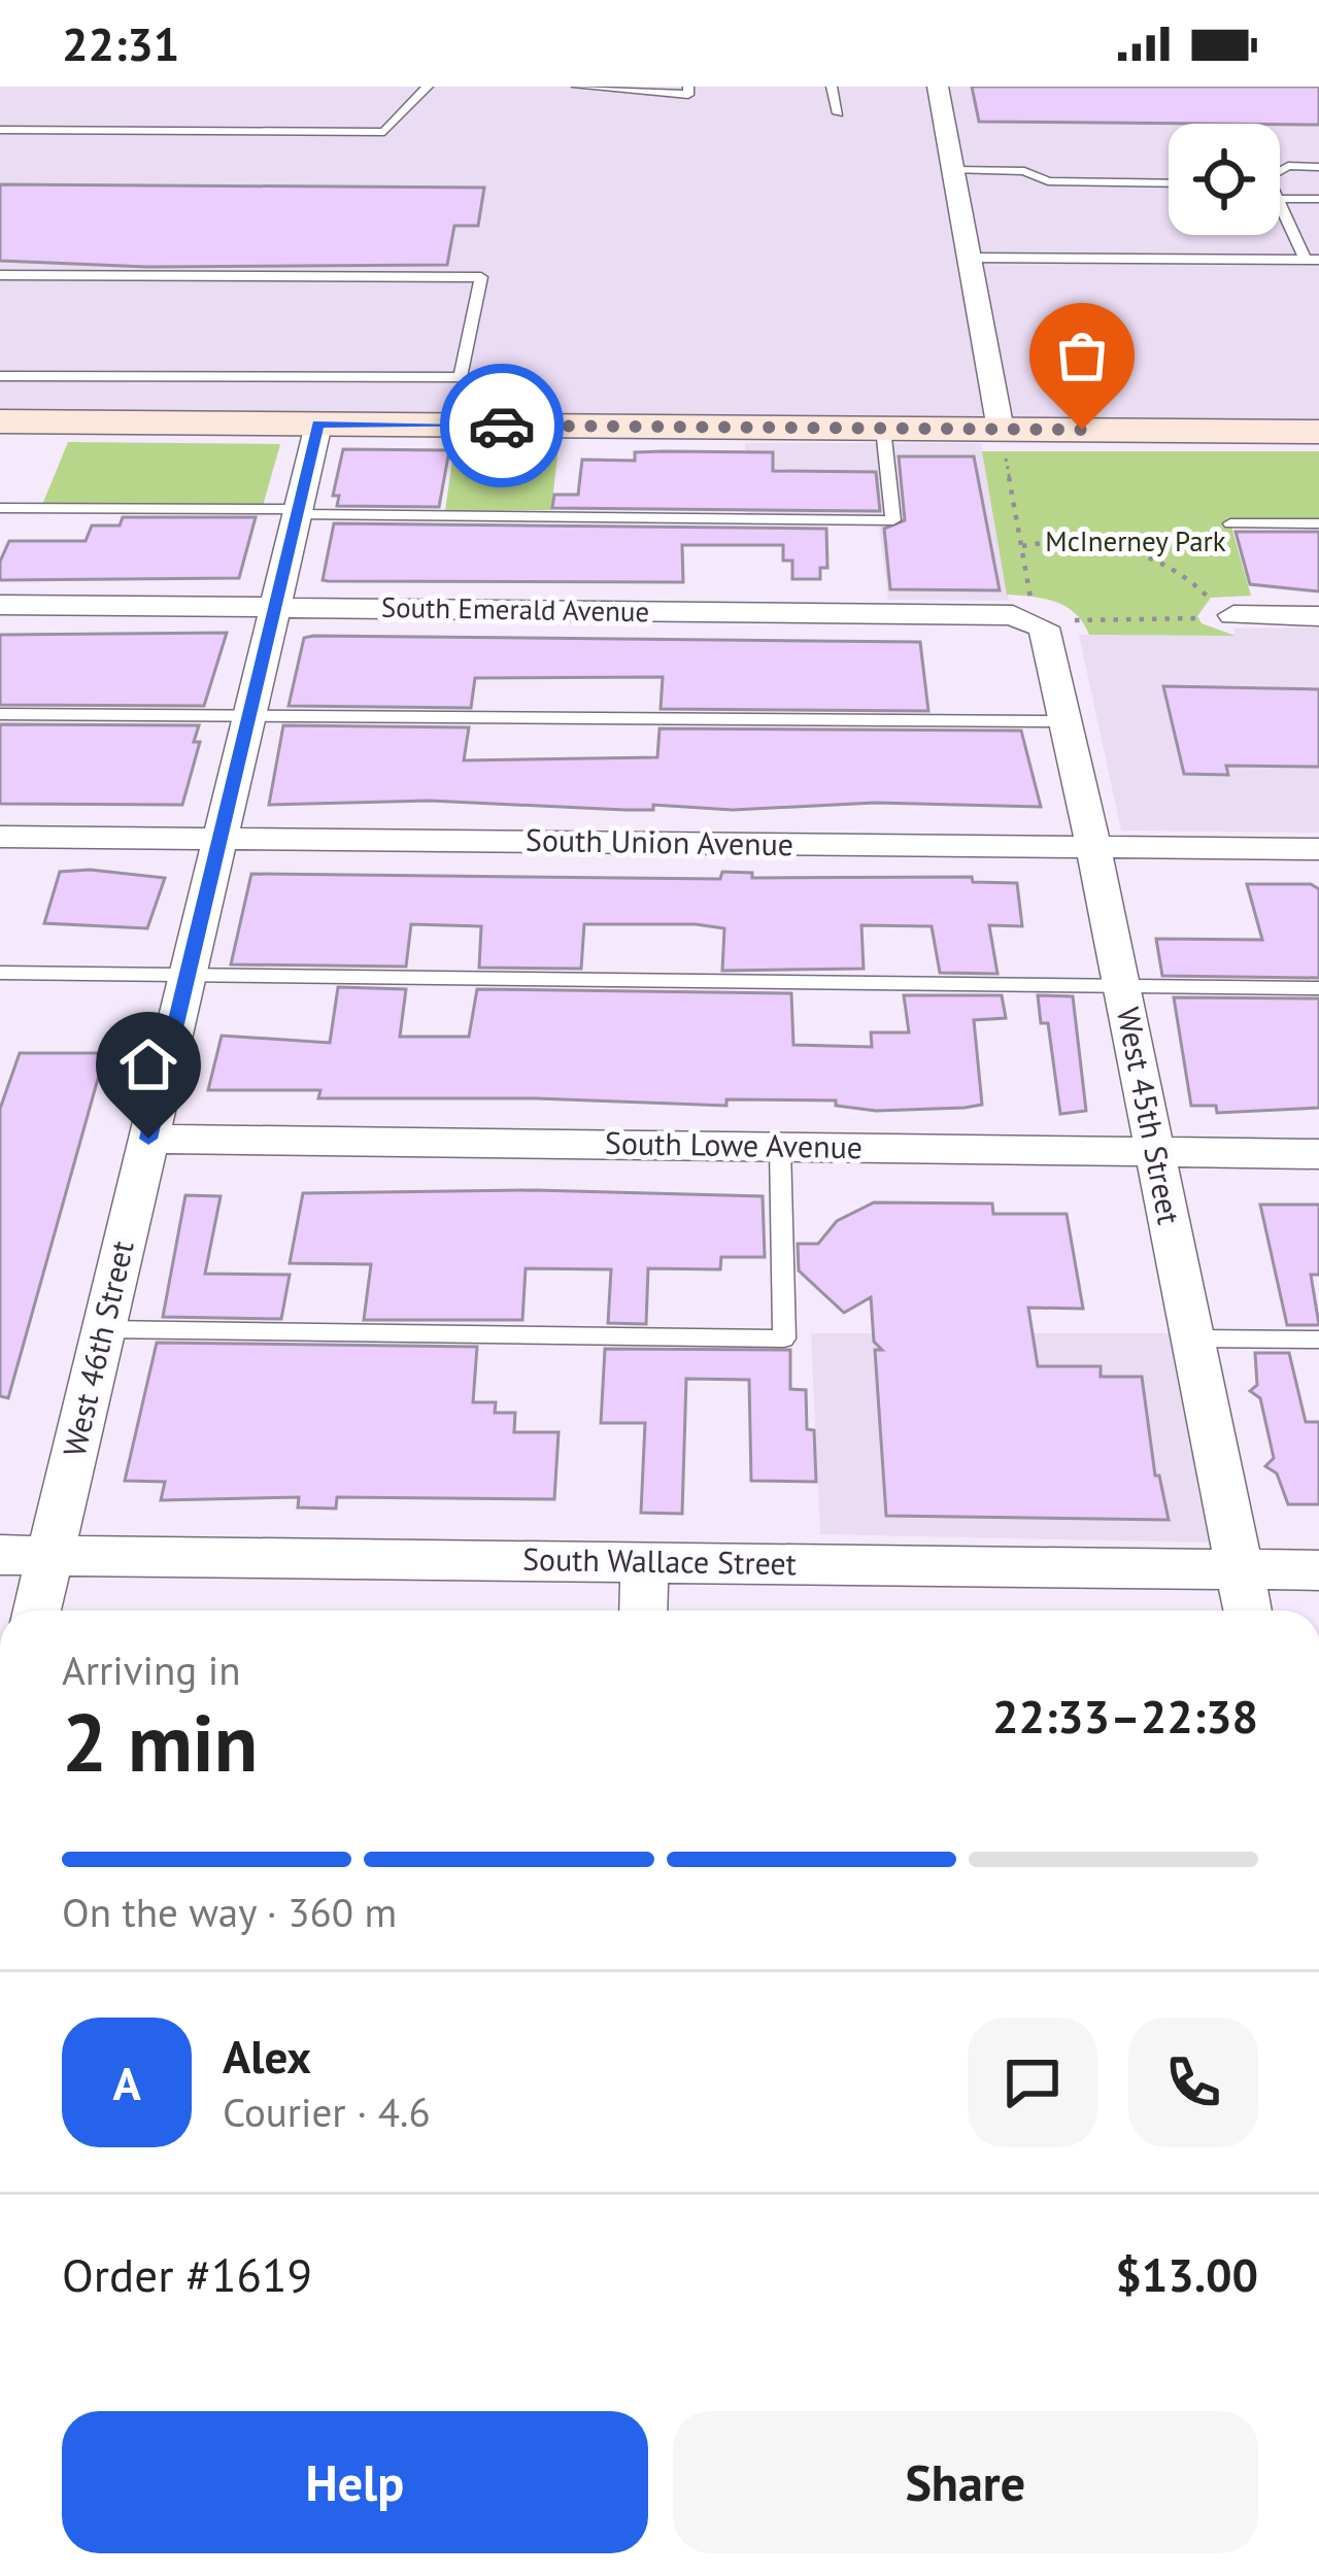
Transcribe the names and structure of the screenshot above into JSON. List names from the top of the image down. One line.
{"streets":{"street":["South Emerald Avenue","South Union Avenue","West 45th Street","South Lowe Avenue","West 46th Street","South Wallace Street"]},"crossings":[["South Emerald Avenue","West 45th Street"],["South Emerald Avenue","West 46th Street"],["South Union Avenue","West 45th Street"],["South Union Avenue","West 46th Street"],["West 45th Street","South Lowe Avenue"],["West 45th Street","South Wallace Street"],["South Lowe Avenue","West 46th Street"],["West 46th Street","South Wallace Street"]],"parks":["McInerney Park"],"page":{"status":"22:31","heading":["2 min","Arriving in","22:33–22:38"],"panel":["Alex","Courier · 4.6","Order #1619","$13.00"],"bar":"On the way · 360 m","round":"A","buttons":["Help","Share"]}}
